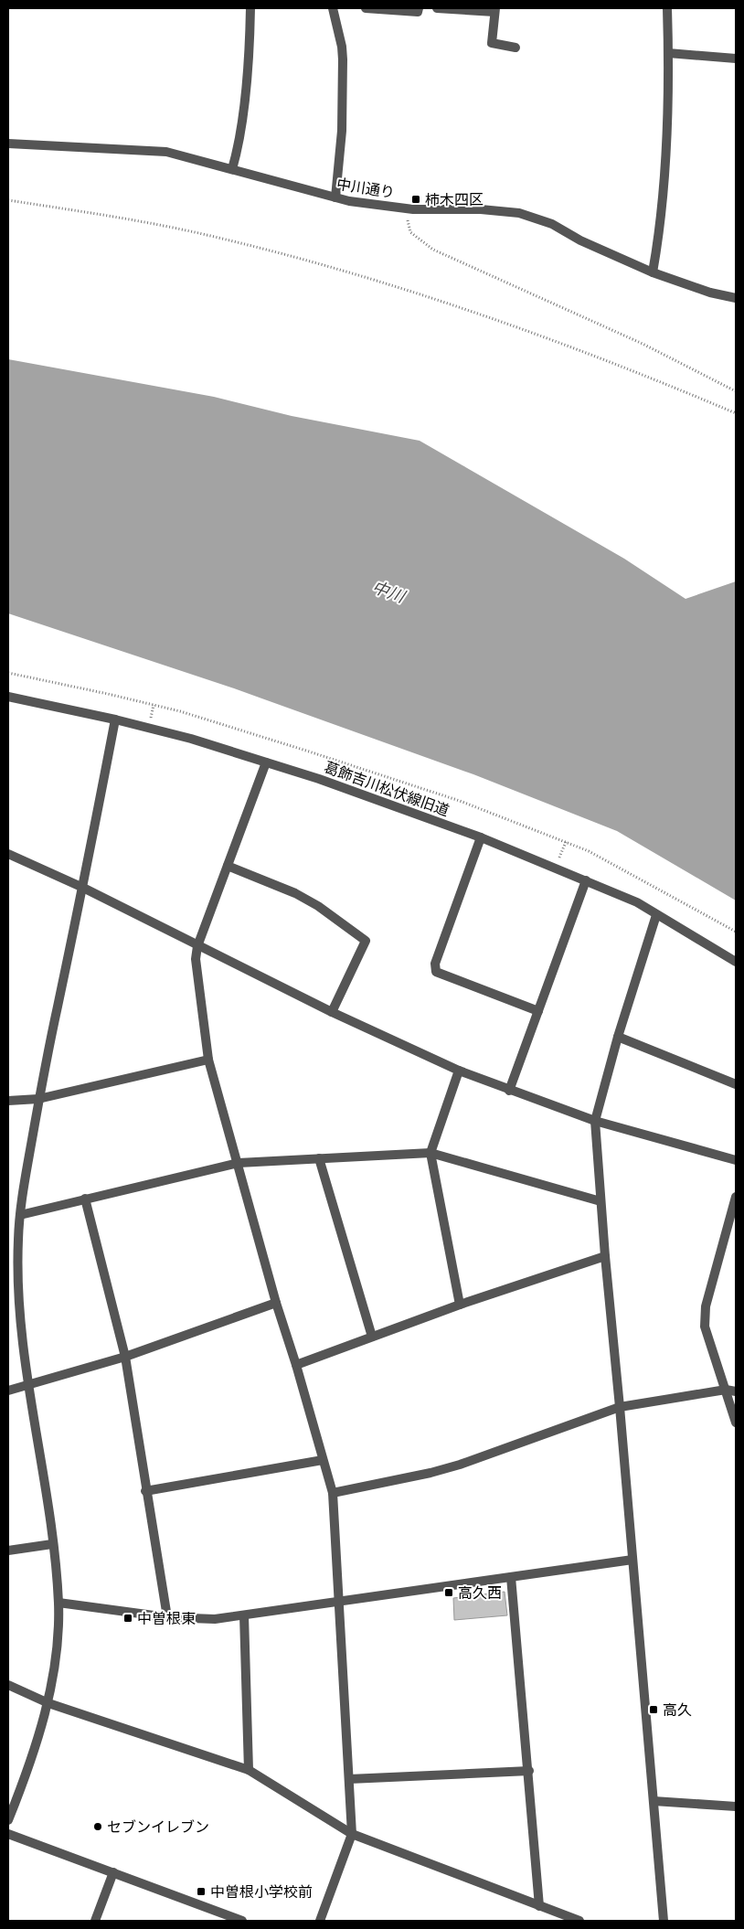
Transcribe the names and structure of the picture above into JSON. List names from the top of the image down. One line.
{"streets":{"street":["中川通り","葛飾吉川松伏線旧道"]},"water":["中川"],"places":{"transit":["柿木四区","高久西","中曽根東","高久","中曽根小学校前"],"other":["セブンイレブン"]}}
